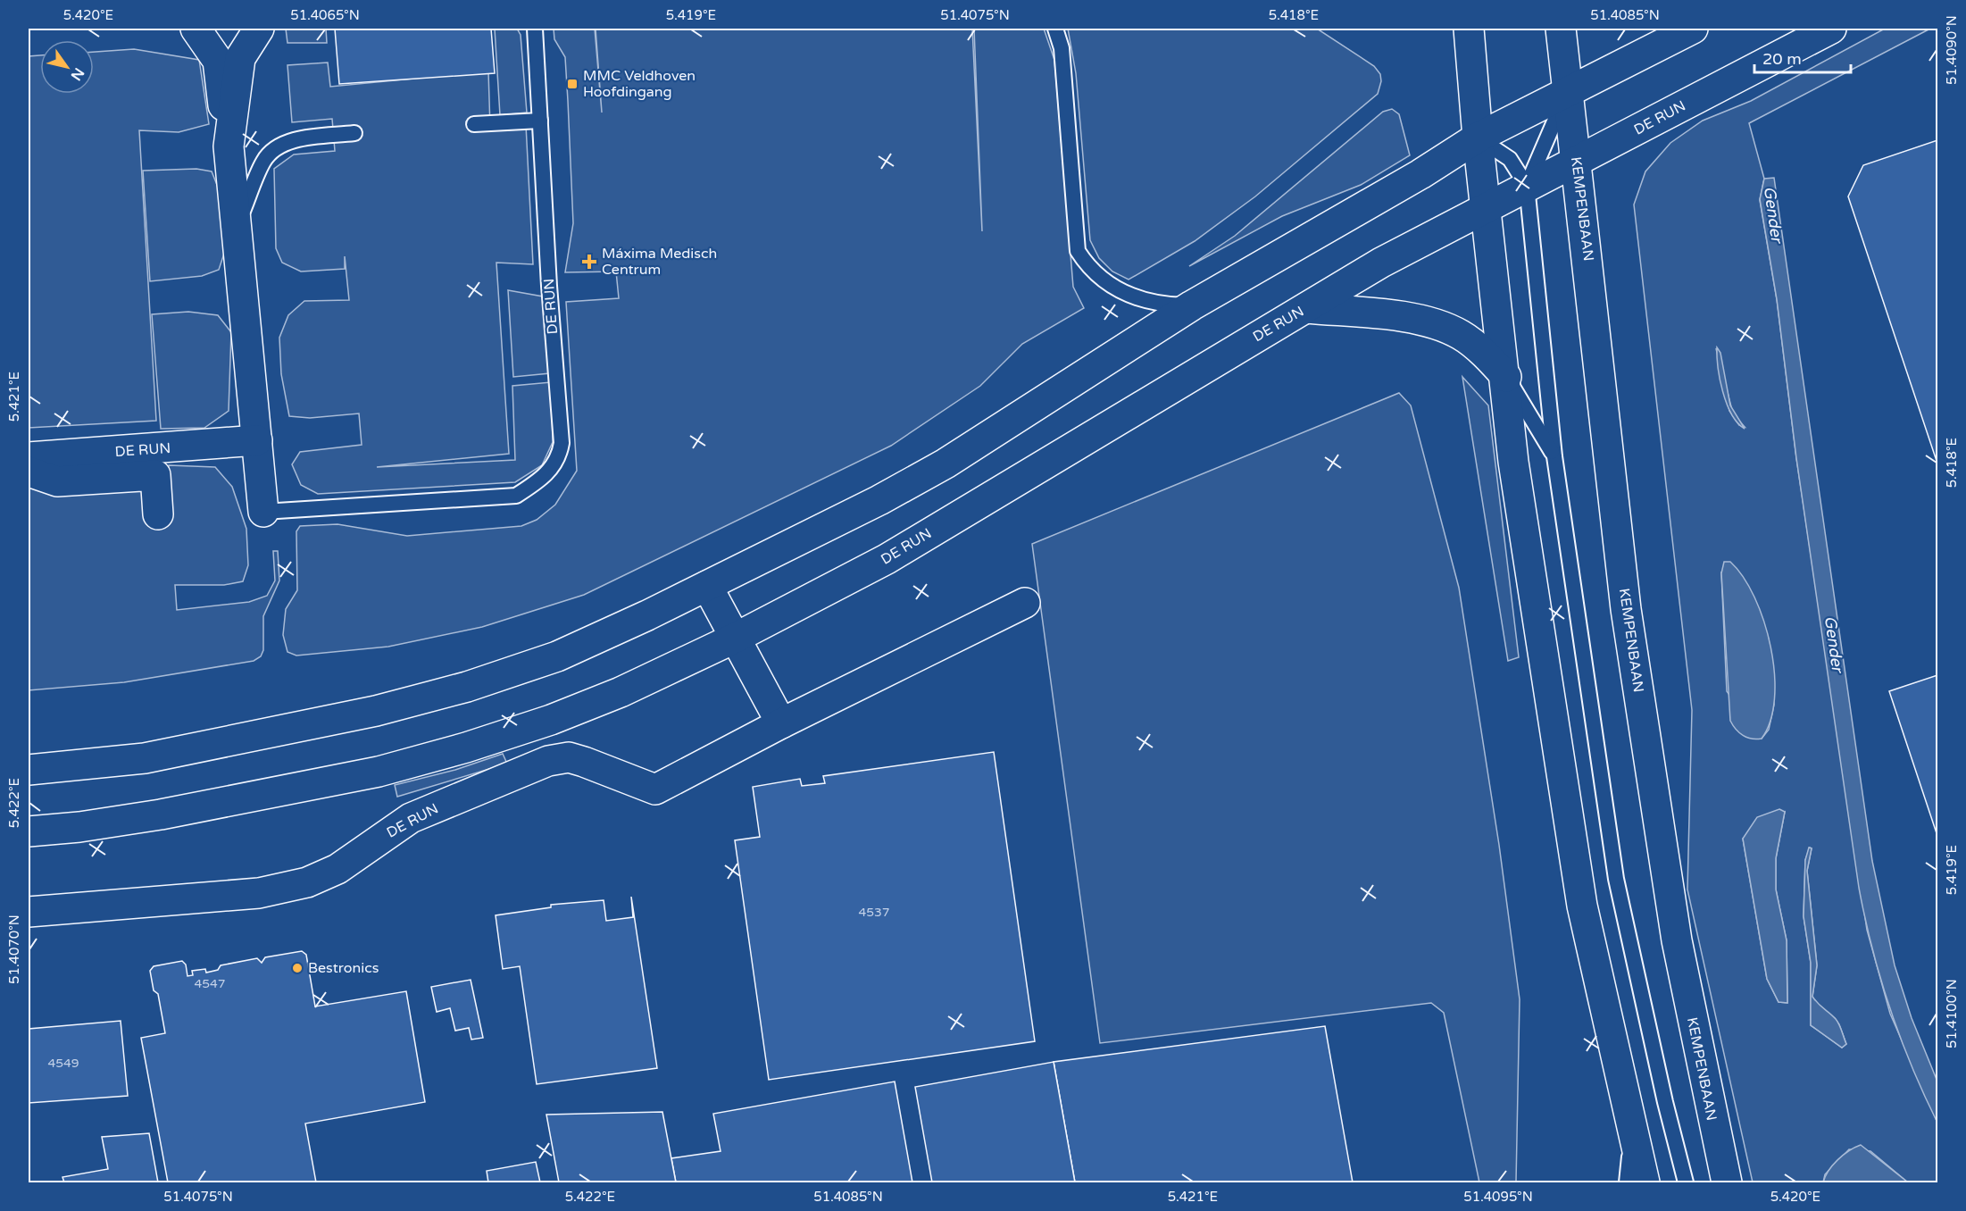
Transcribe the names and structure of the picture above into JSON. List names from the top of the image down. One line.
{"streets":{"main road":["DE RUN","KEMPENBAAN"]},"crossings":[["DE RUN","KEMPENBAAN"]],"water":["Gender"],"places":{"transit":["MMC Veldhoven Hoofdingang"],"health":["Máxima Medisch Centrum"],"other":["Bestronics"]},"house_numbers":["4537","4547","4549"],"scale_bar":"20 m","north":"bottom right","coordinates":["5.420°E","51.4065°N","5.419°E","51.4075°N","5.418°E","51.4085°N","51.4090°N","5.421°E","5.422°E","51.4070°N","51.4100°N","51.4095°N"]}
